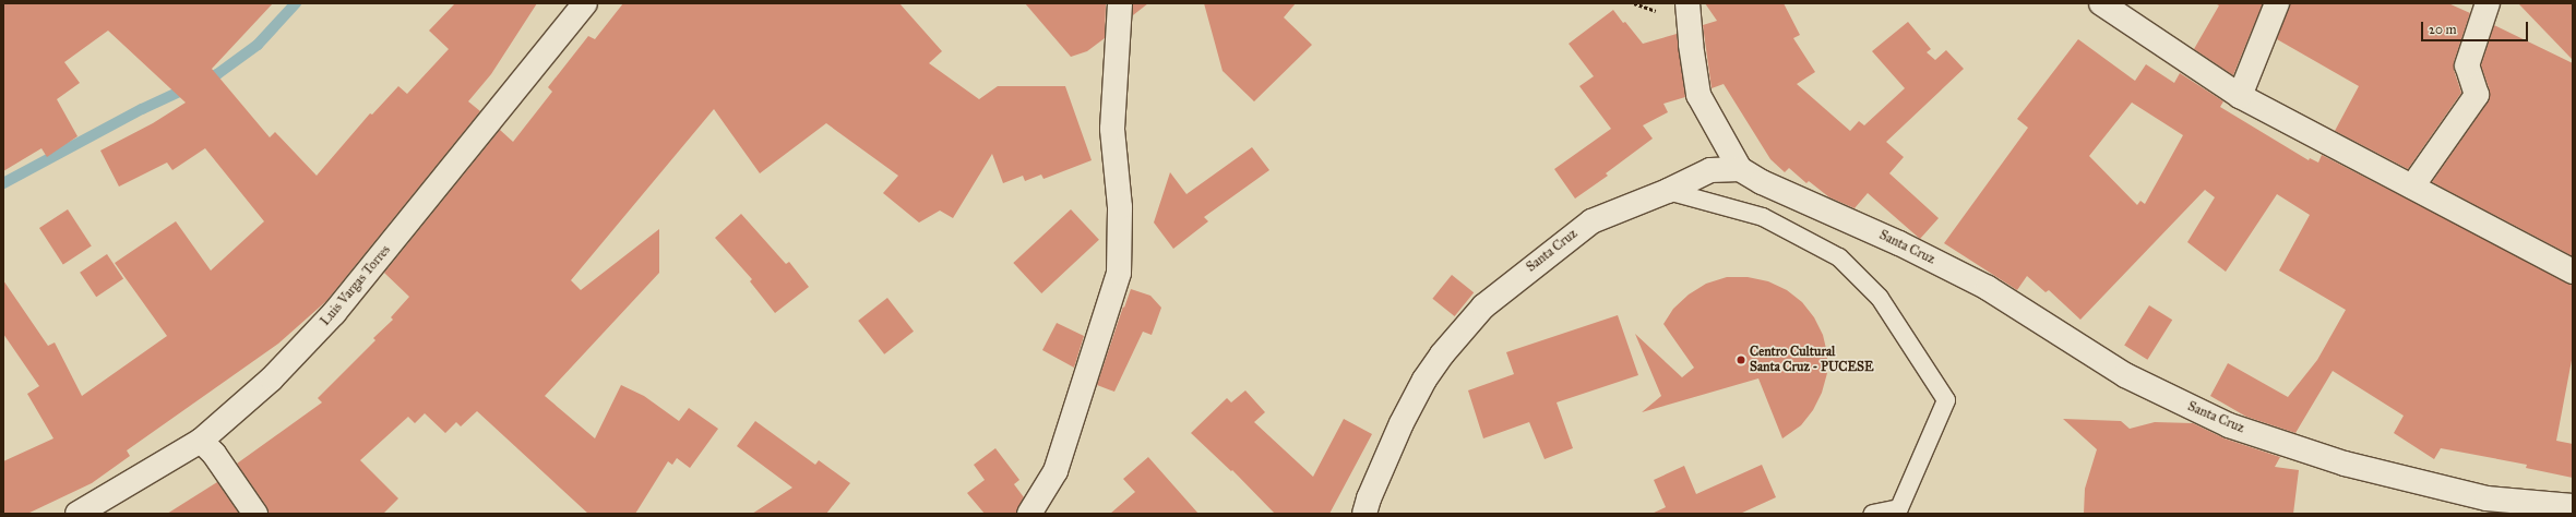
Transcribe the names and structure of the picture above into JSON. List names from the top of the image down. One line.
{"streets":{"street":["Santa Cruz","Luis Vargas Torres"]},"places":["Centro Cultural Santa Cruz - PUCESE"],"scale_bar":"20 m"}
